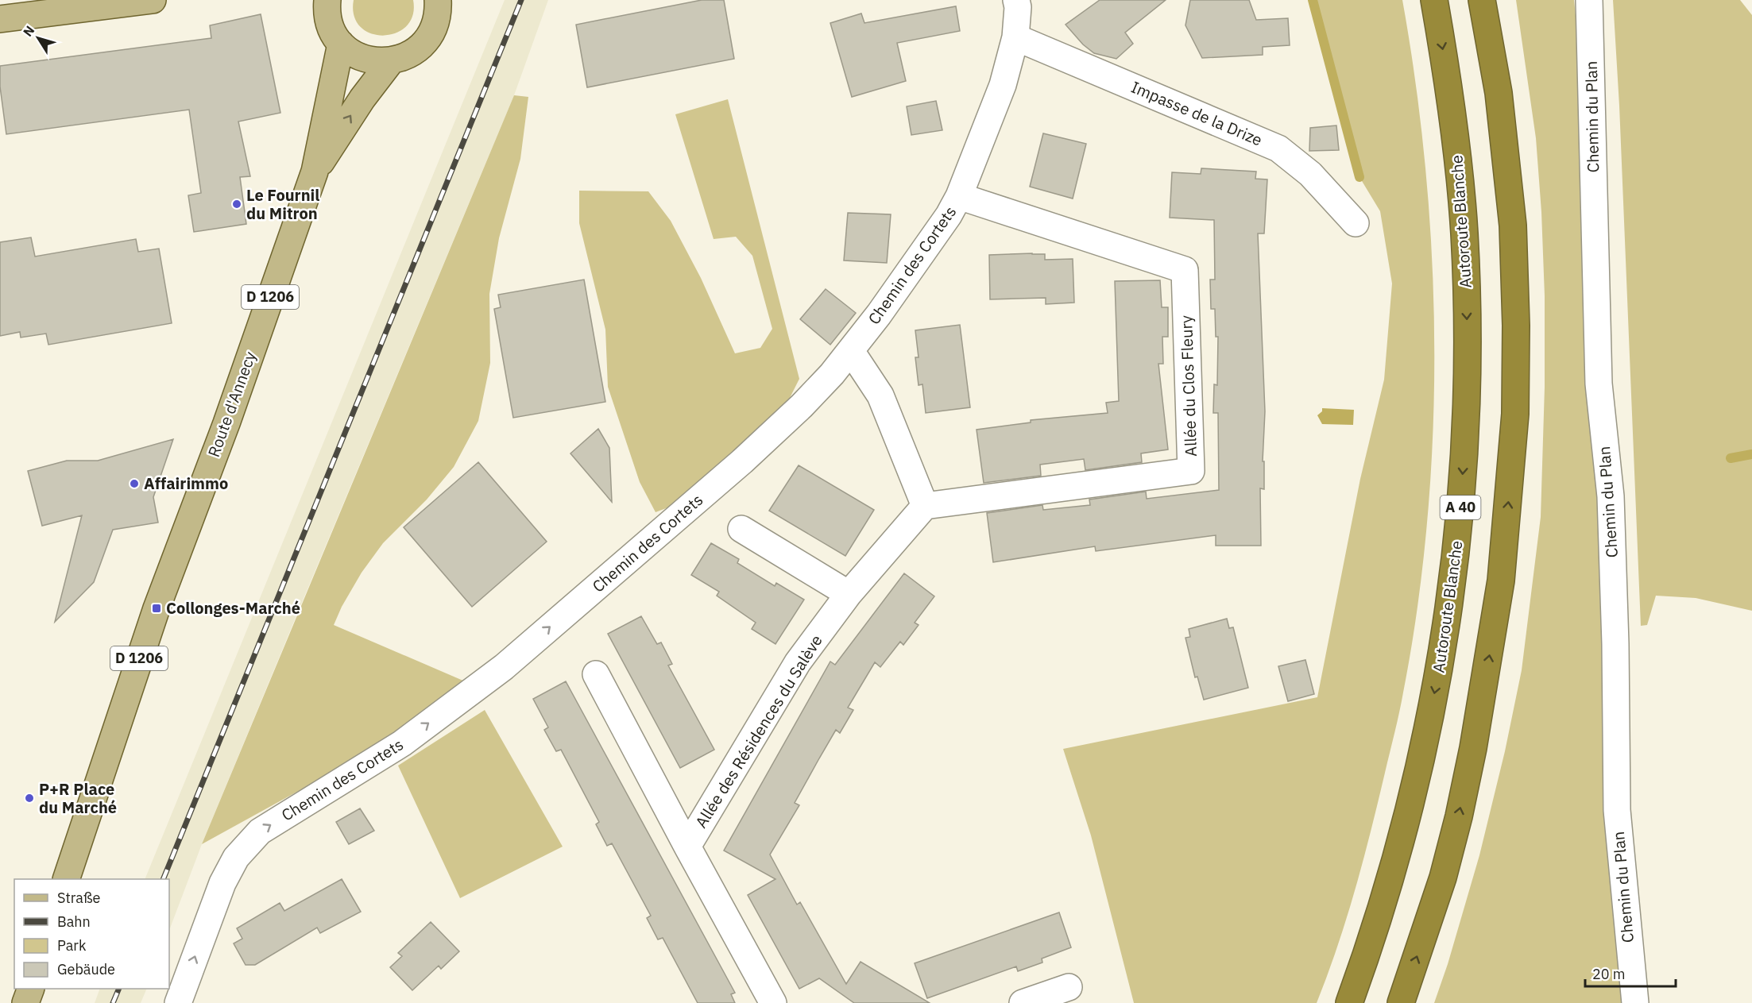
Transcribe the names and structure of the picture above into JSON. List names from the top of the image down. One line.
{"streets":{"highway":["Autoroute Blanche","A 40"],"main road":["D 1206","Route d'Annecy"],"street":["Impasse de la Drize","Chemin du Plan","Chemin des Cortets","Allée du Clos Fleury","Allée des Résidences du Salève"]},"crossings":[["Impasse de la Drize","Chemin des Cortets"],["Chemin des Cortets","Allée du Clos Fleury"],["Allée du Clos Fleury","Allée des Résidences du Salève"]],"one_way":["Chemin des Cortets"],"places":{"other":["Le Fournil du Mitron","Affairimmo","P+R Place du Marché"],"transit":["Collonges-Marché"]},"legend":["Straße","Bahn","Park","Gebäude"],"scale_bar":"20 m","north":"top left"}
